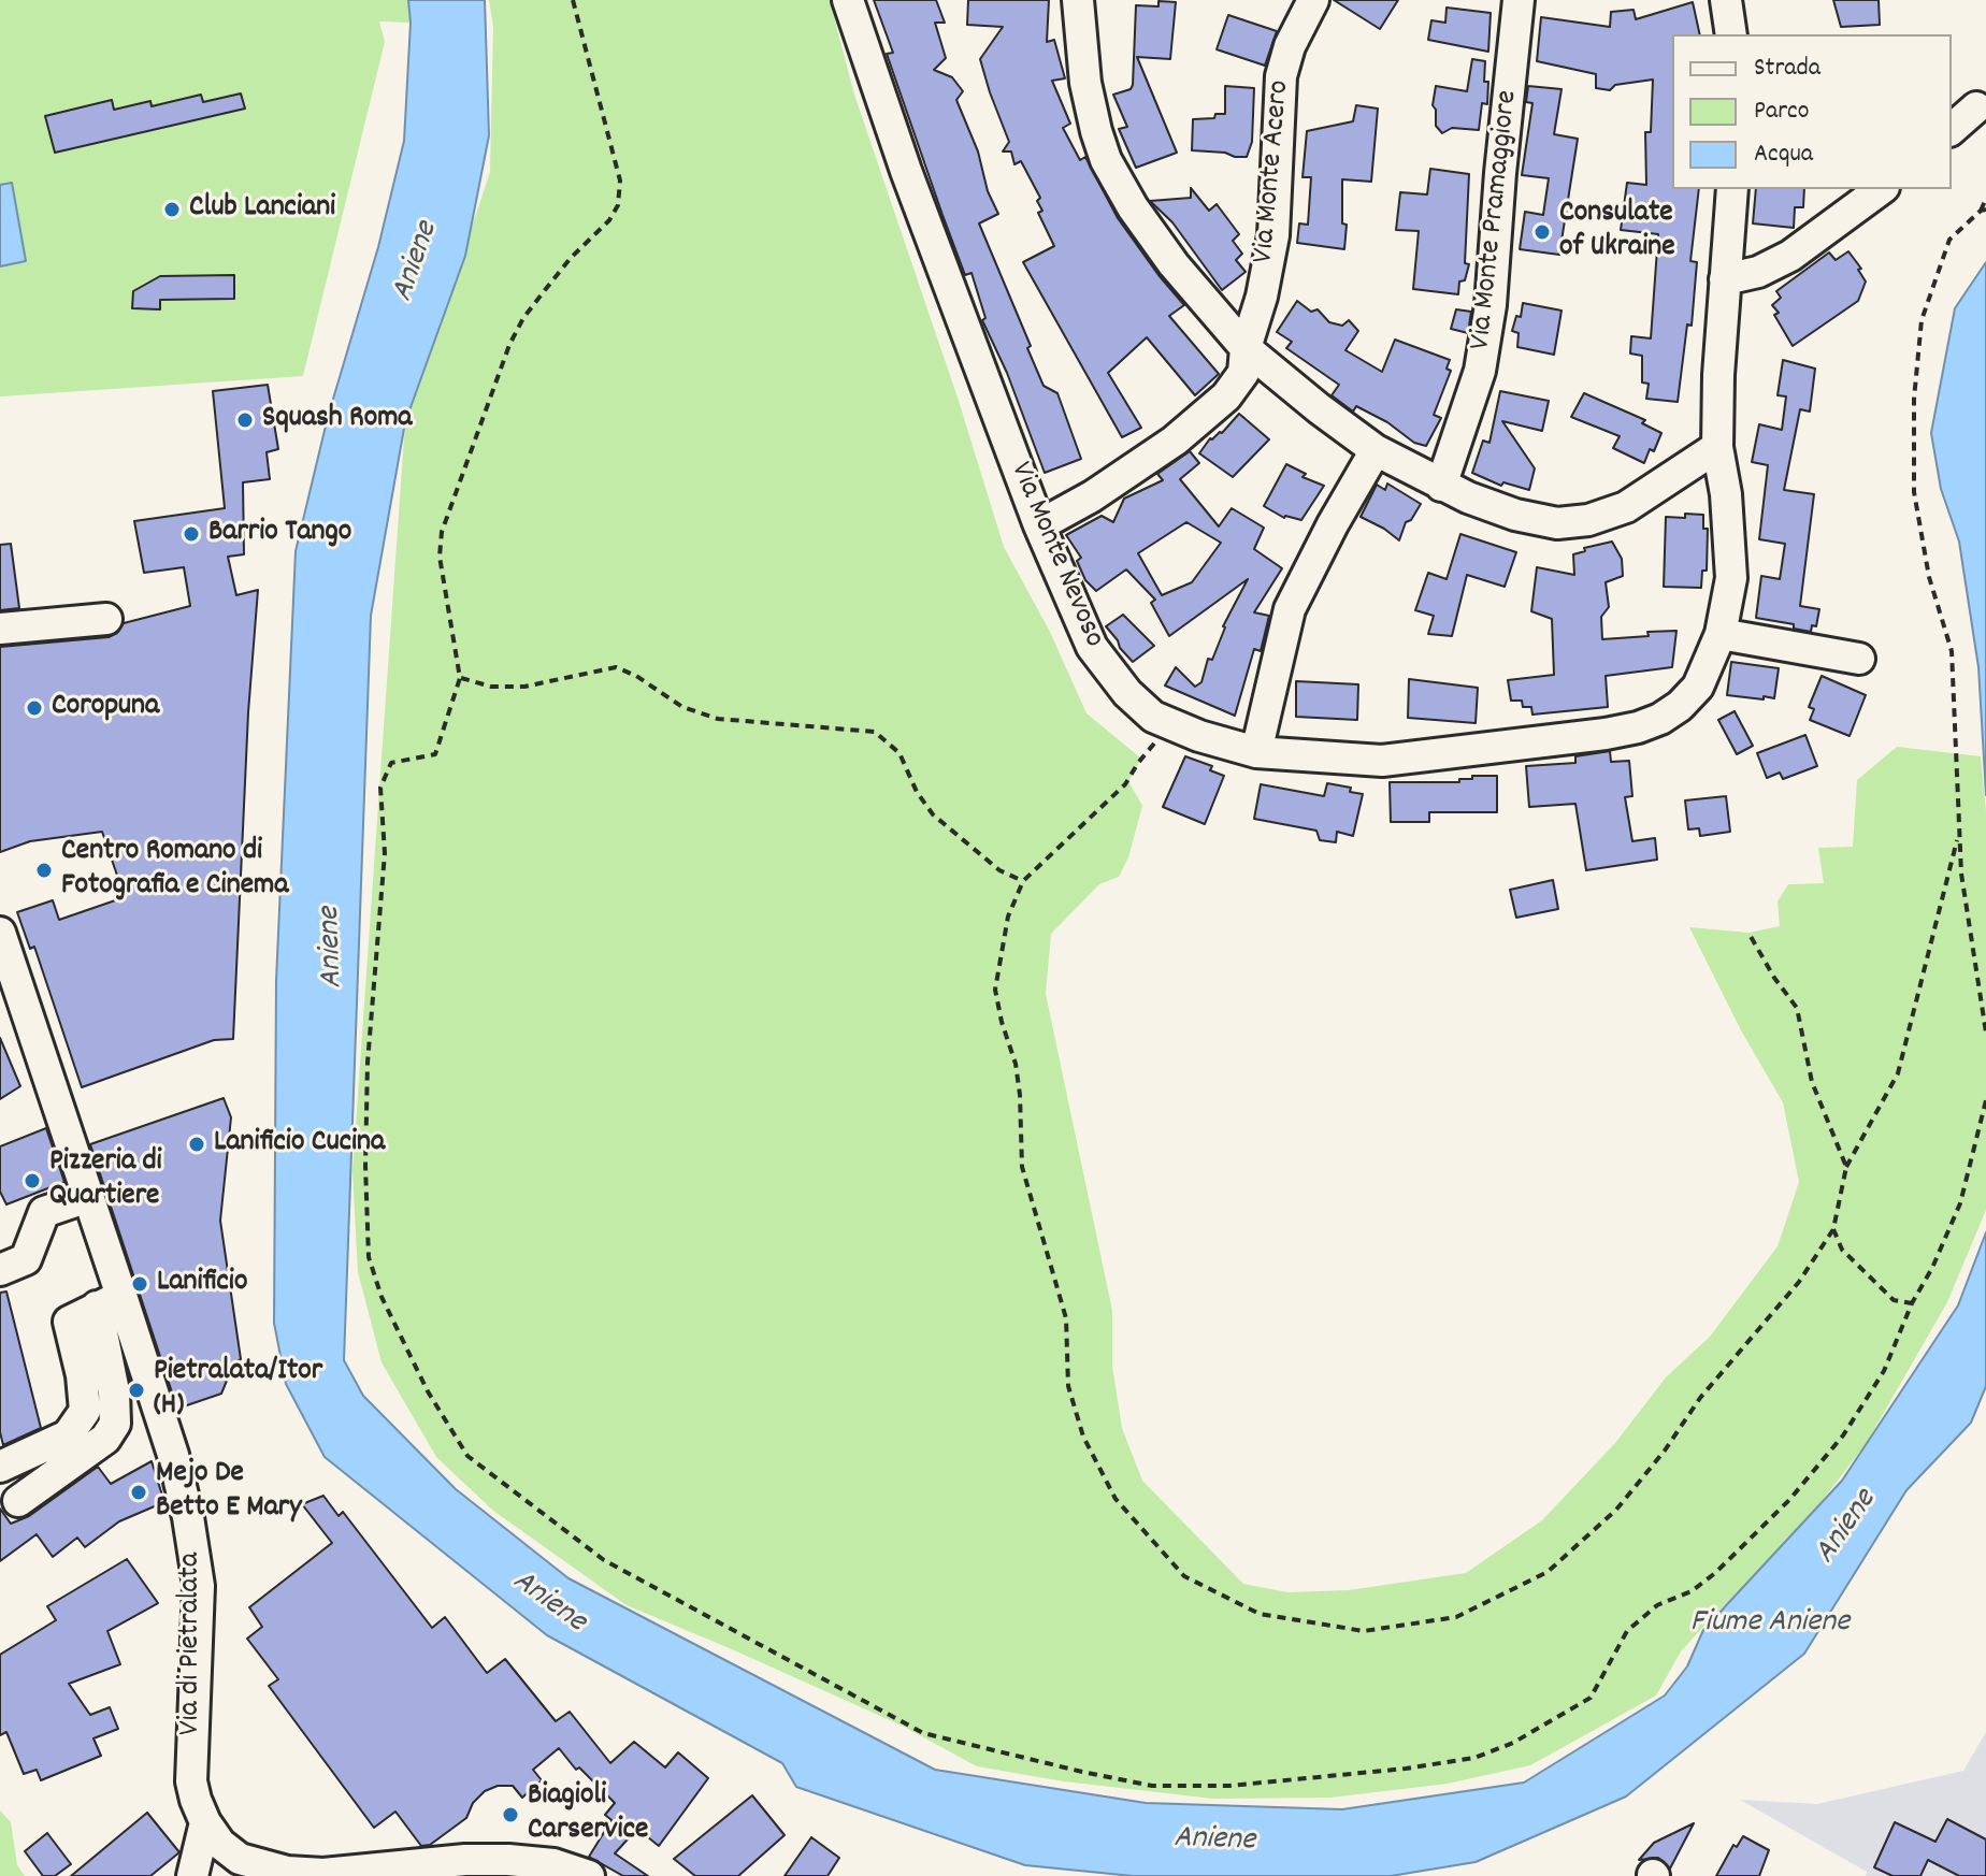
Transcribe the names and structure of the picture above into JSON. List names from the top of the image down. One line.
{"streets":{"street":["Via Monte Acero","Via Monte Pramaggiore","Via Monte Nevoso","Via di Pietralata"]},"crossings":[["Via Monte Acero","Via Monte Nevoso"]],"water":["Aniene","Fiume Aniene"],"places":["Club Lanciani","Consulate of Ukraine","Squash Roma","Barrio Tango","Coropuna","Centro Romano di Fotografia e Cinema","Lanificio Cucina","Pizzeria di Quartiere","Lanificio","Pietralata/Itor (H)","Mejo De Betto E Mary","Biagioli Carservice"],"legend":["Strada","Parco","Acqua"]}
